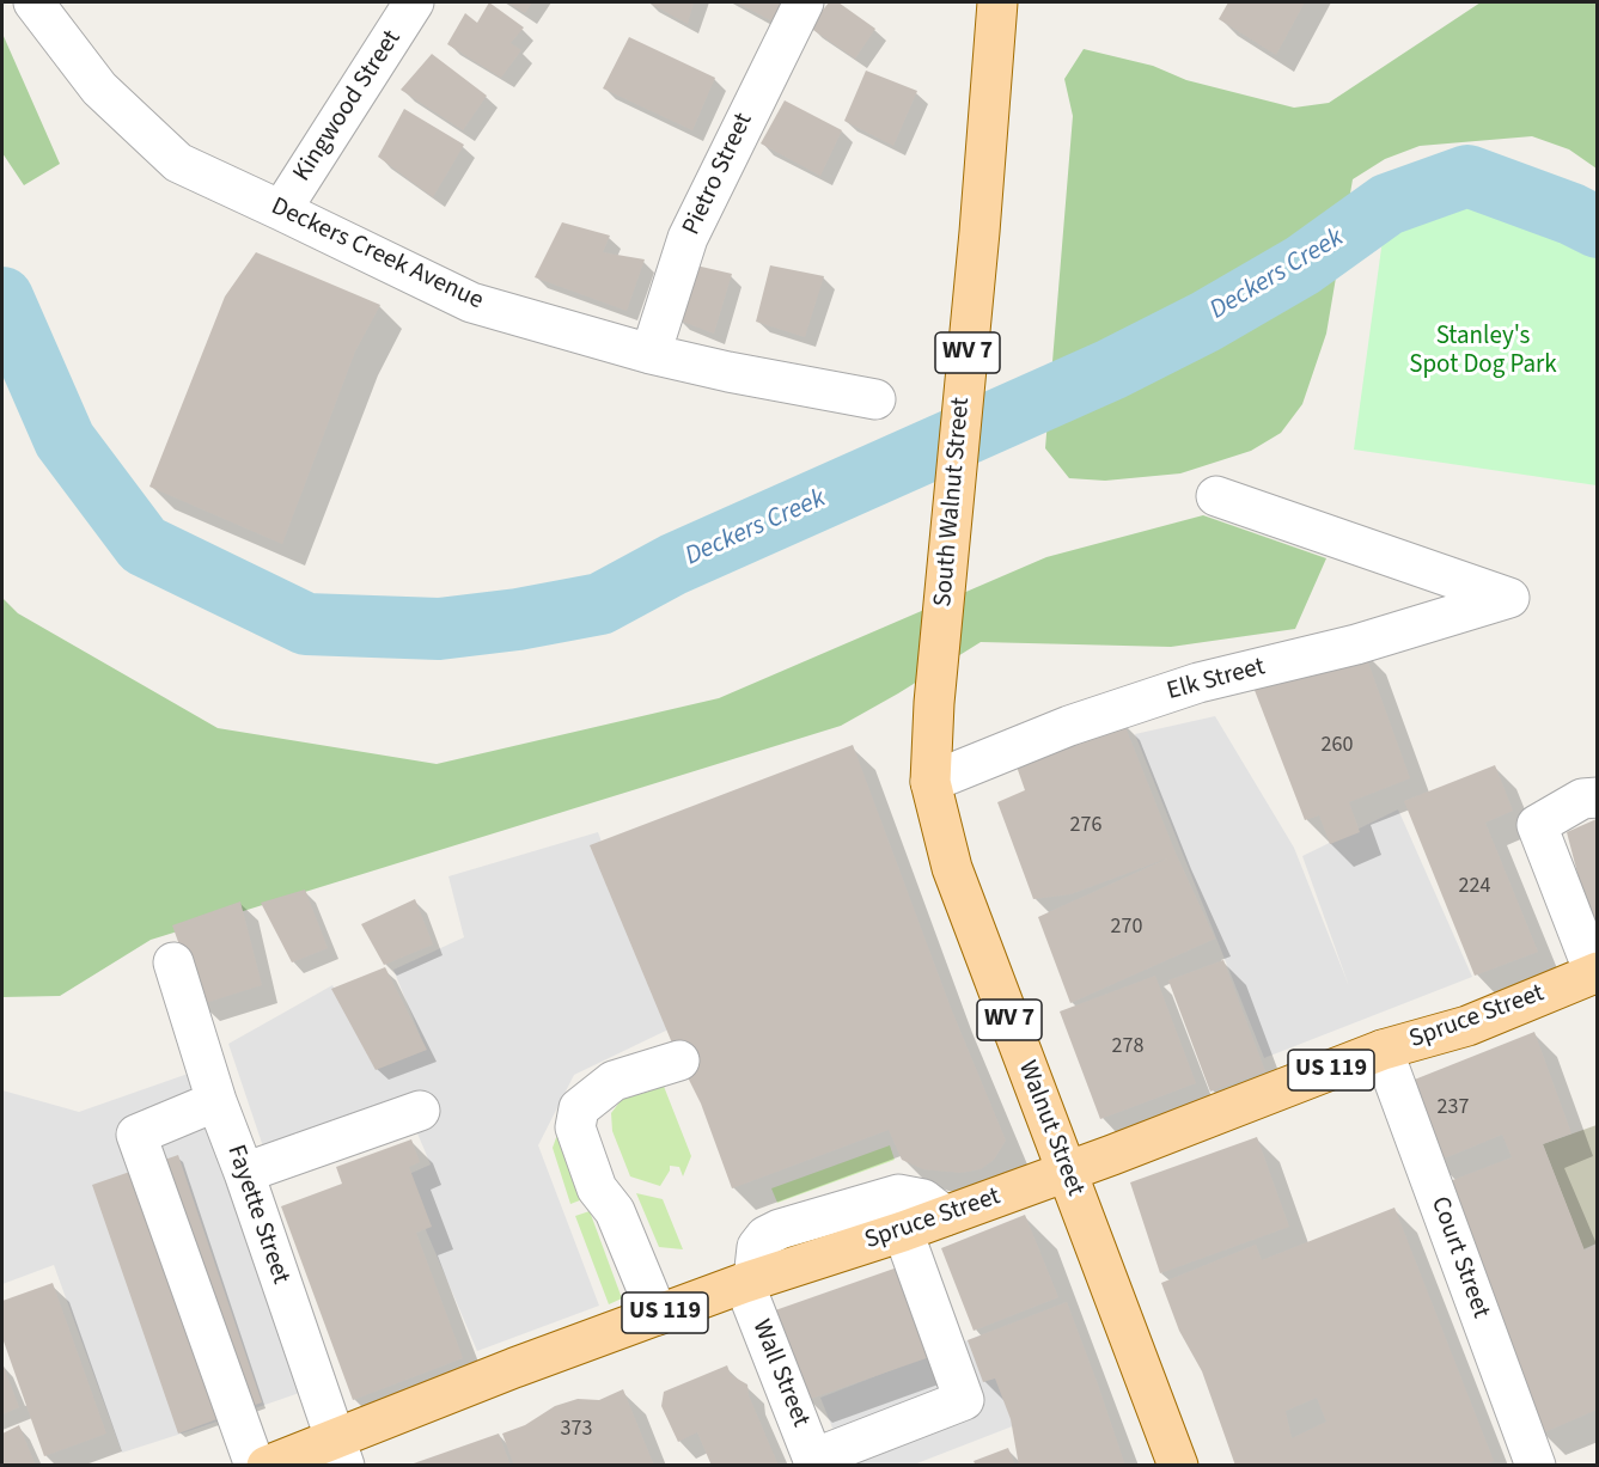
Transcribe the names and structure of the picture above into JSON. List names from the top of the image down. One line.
{"streets":{"main road":["WV 7","South Walnut Street","Spruce Street","US 119","Walnut Street"],"street":["Kingwood Street","Pietro Street","Deckers Creek Avenue","Elk Street","Fayette Street","Court Street","Wall Street"]},"crossings":[["Kingwood Street","Deckers Creek Avenue"],["Pietro Street","Deckers Creek Avenue"],["South Walnut Street","Walnut Street"],["Elk Street","Walnut Street"],["Spruce Street","Walnut Street"],["Spruce Street","Fayette Street"],["Spruce Street","Court Street"],["Spruce Street","Wall Street"]],"water":["Deckers Creek"],"parks":["Stanley's Spot Dog Park"],"house_numbers":["260","276","224","270","278","237","373"]}
